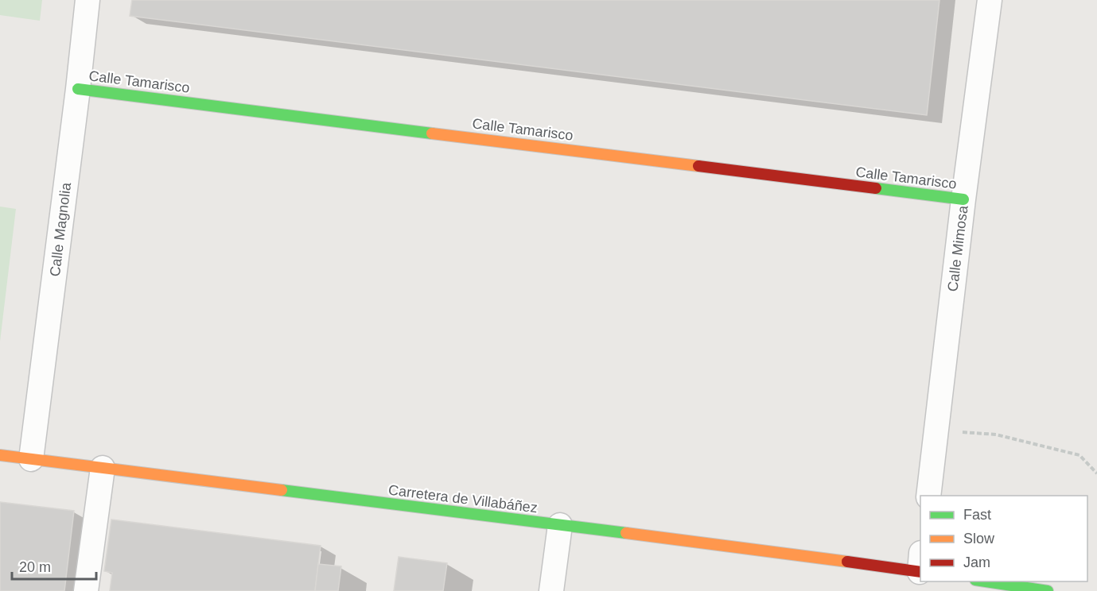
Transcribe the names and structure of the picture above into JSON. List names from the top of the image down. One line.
{"streets":{"street":["Calle Tamarisco","Calle Magnolia","Calle Mimosa","Carretera de Villabáñez"]},"crossings":[["Calle Tamarisco","Calle Magnolia"],["Calle Tamarisco","Calle Mimosa"],["Calle Magnolia","Carretera de Villabáñez"]],"legend":["Fast","Slow","Jam"],"scale_bar":"20 m"}
